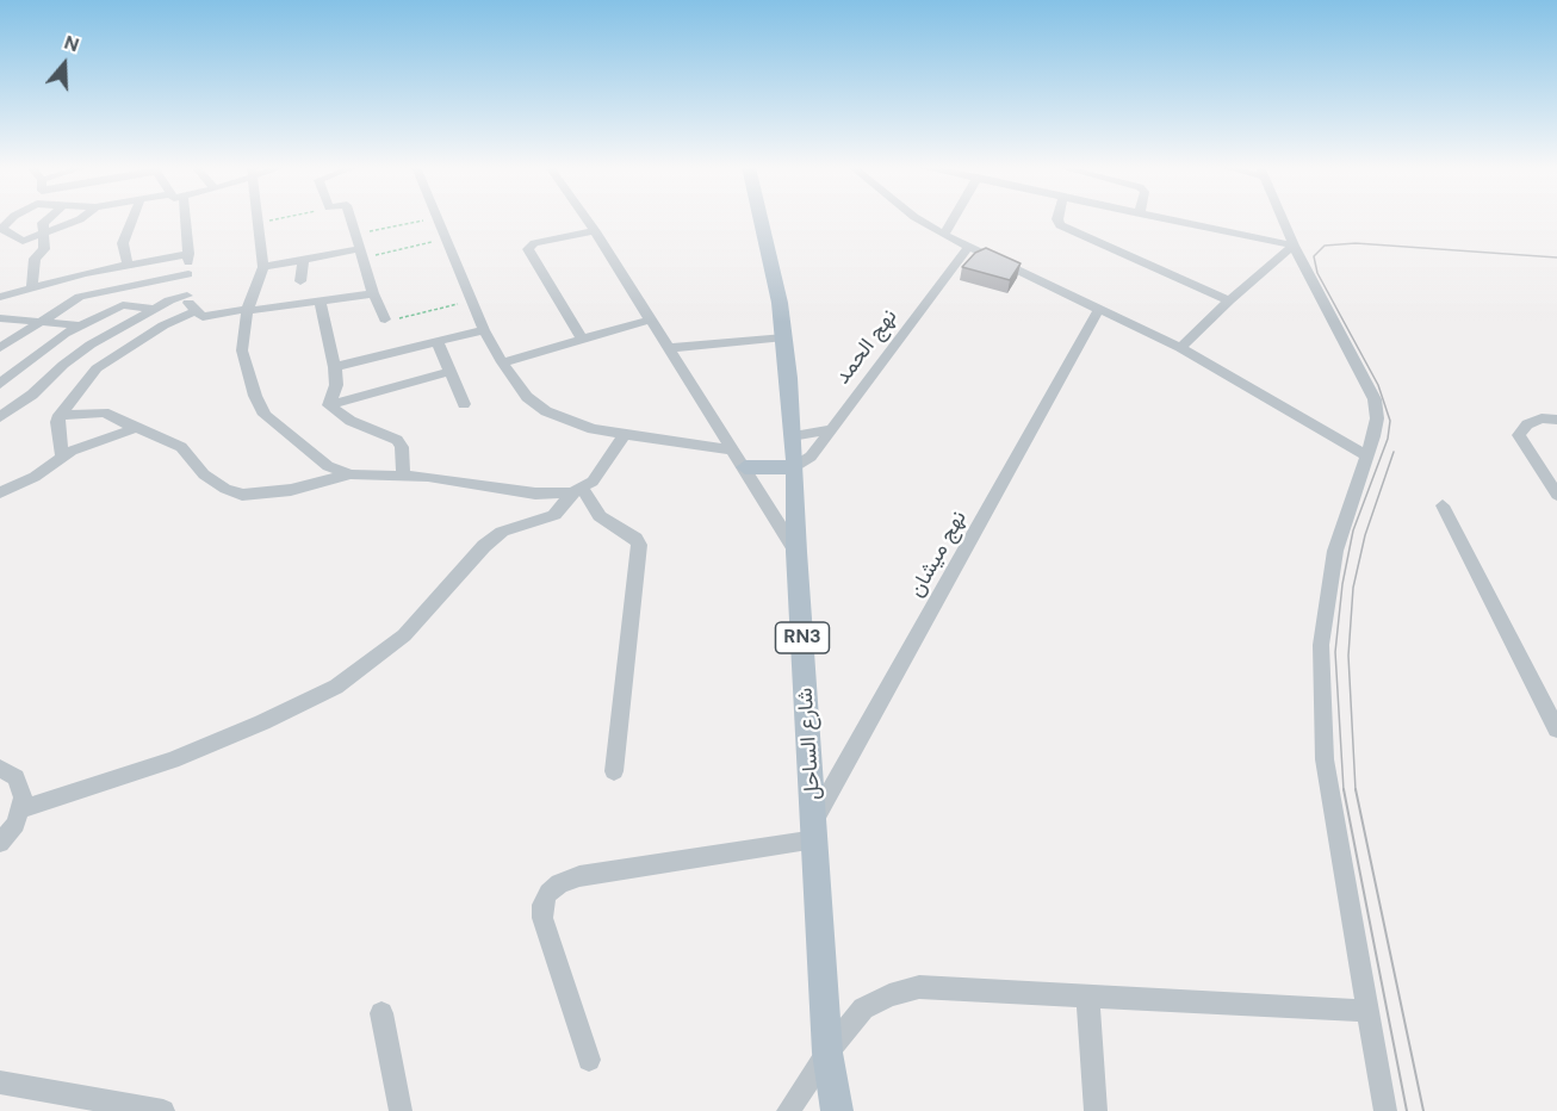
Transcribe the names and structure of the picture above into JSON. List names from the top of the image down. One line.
{"streets":{"main road":["RN3","شارع الساحل"],"street":["نهج الحمد","نهج ميشان"]},"crossings":[["نهج الحمد","شارع الساحل"],["نهج ميشان","شارع الساحل"]],"north":"top"}
